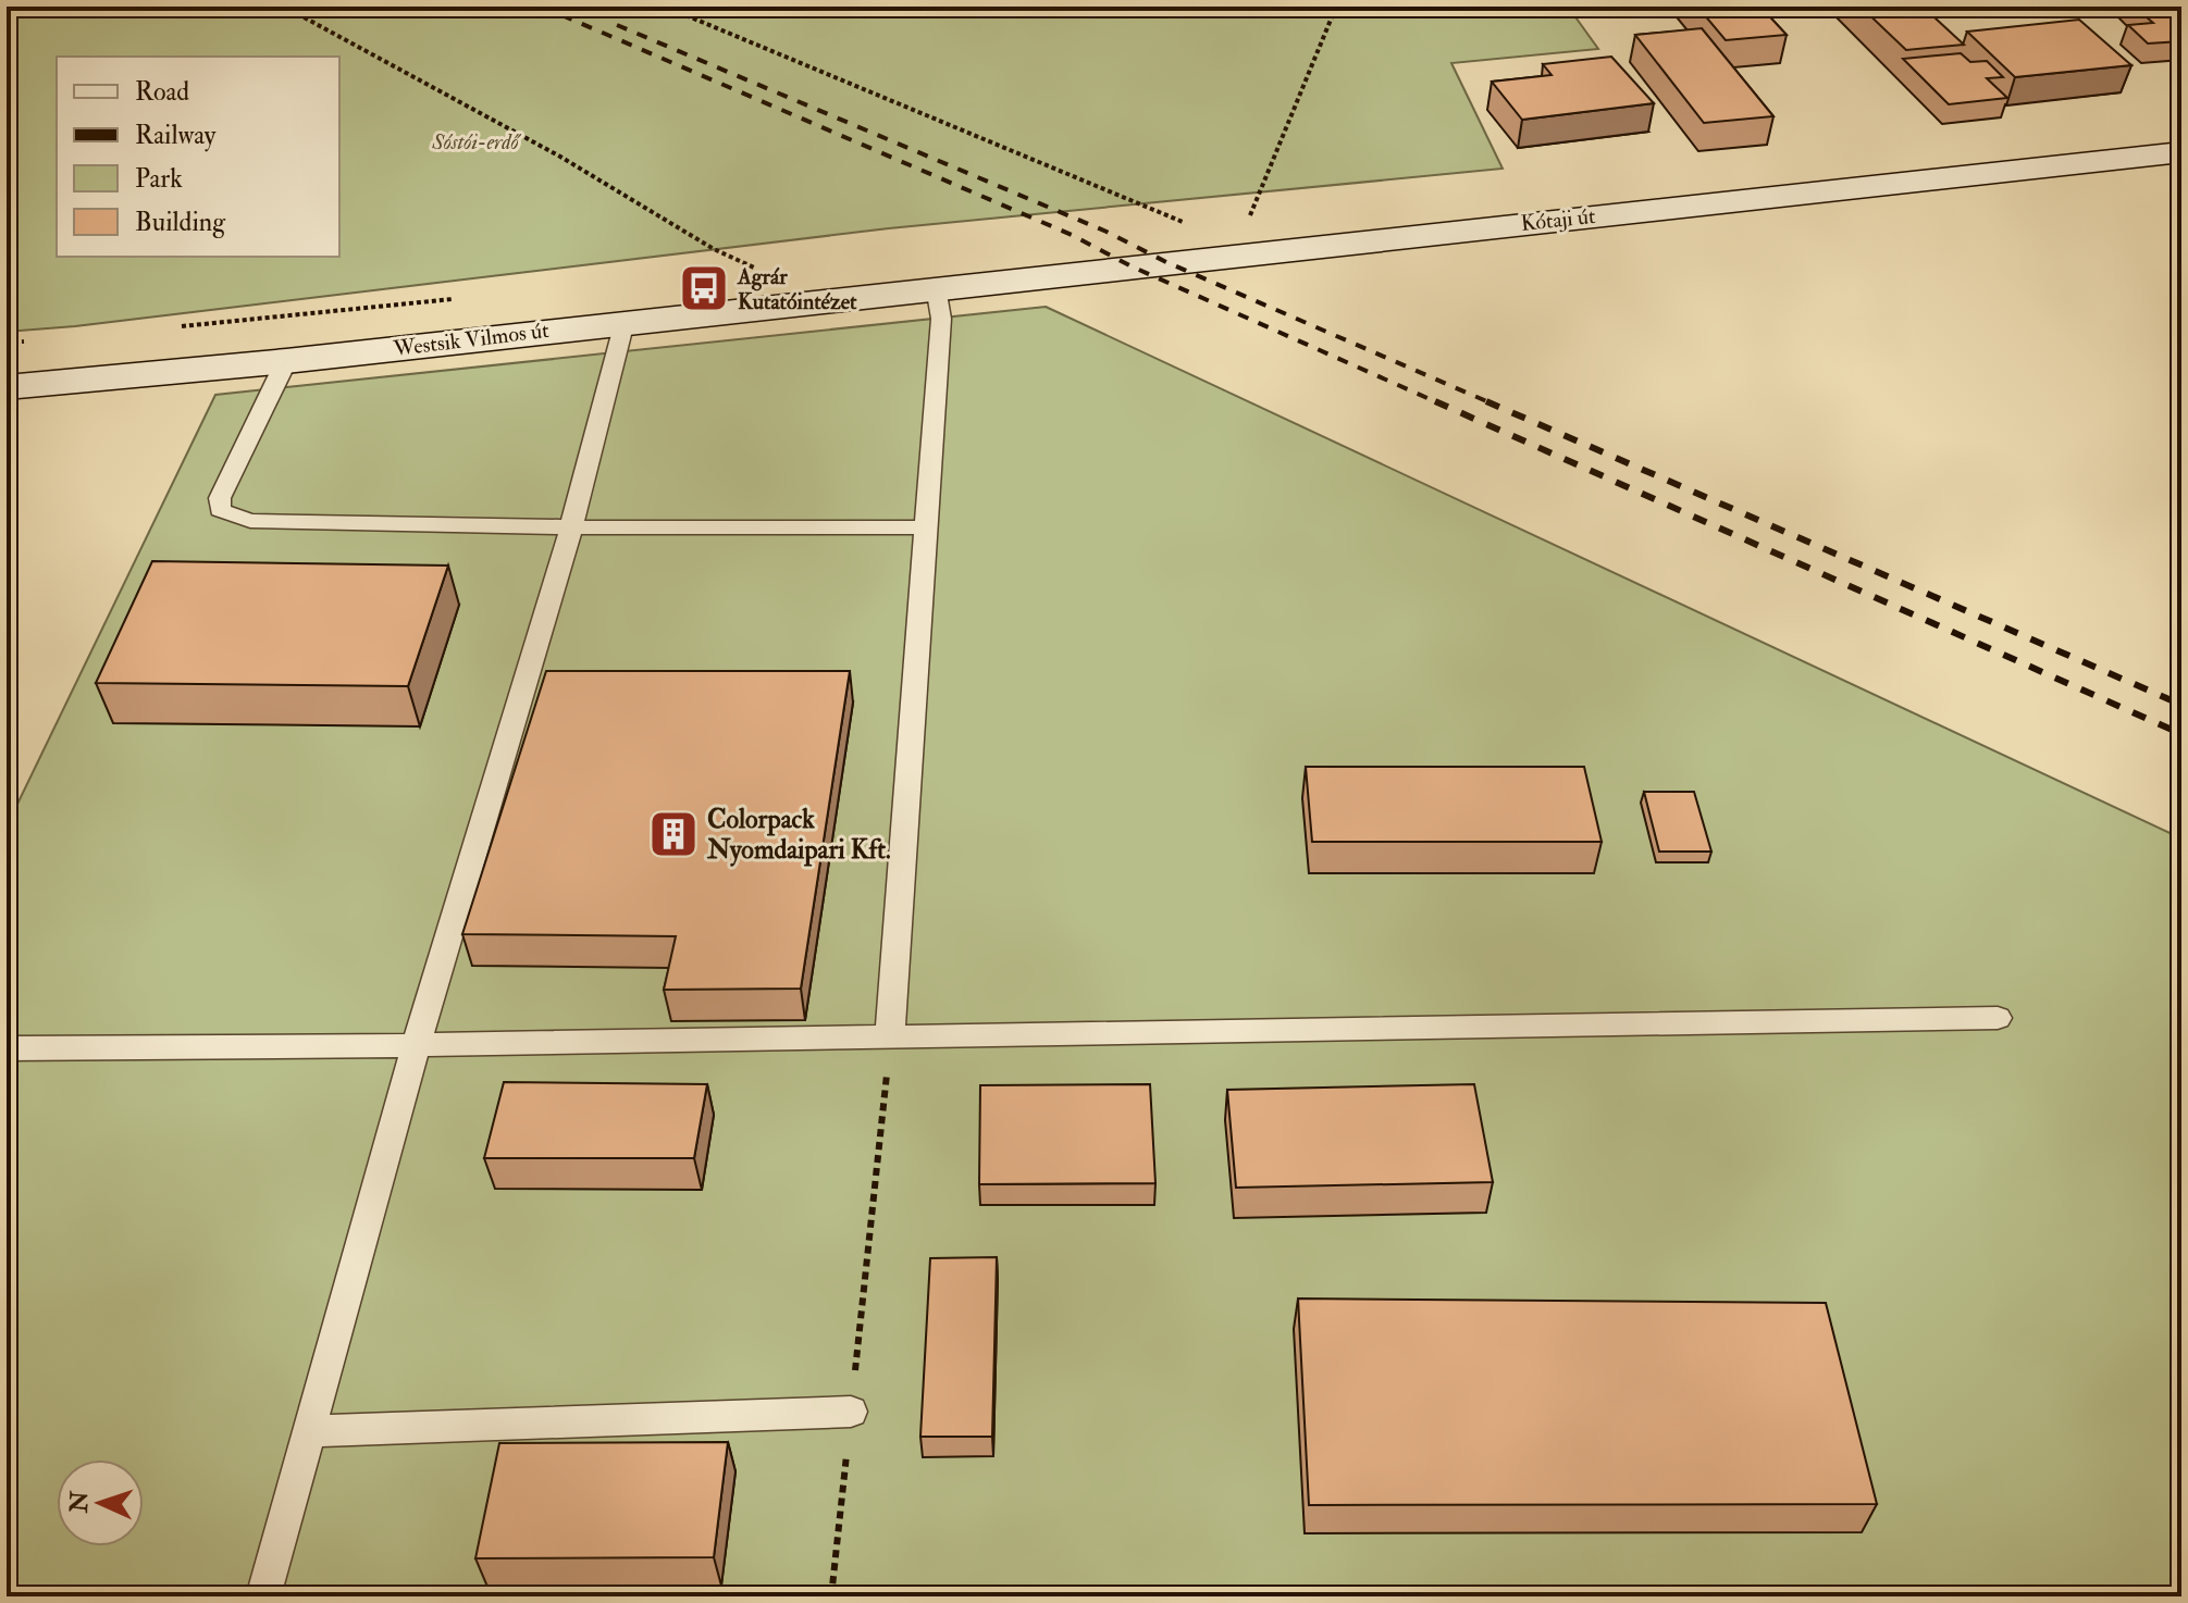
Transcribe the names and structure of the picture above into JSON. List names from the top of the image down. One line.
{"streets":{"main road":["Kótaji út","Westsik Vilmos út"]},"crossings":[["Kótaji út","Westsik Vilmos út"]],"parks":["Sóstói-erdő"],"places":{"bus stop":["Agrár Kutatóintézet"],"building":["Colorpack Nyomdaipari Kft."]},"legend":["Road","Railway","Park","Building"],"north":"left"}
